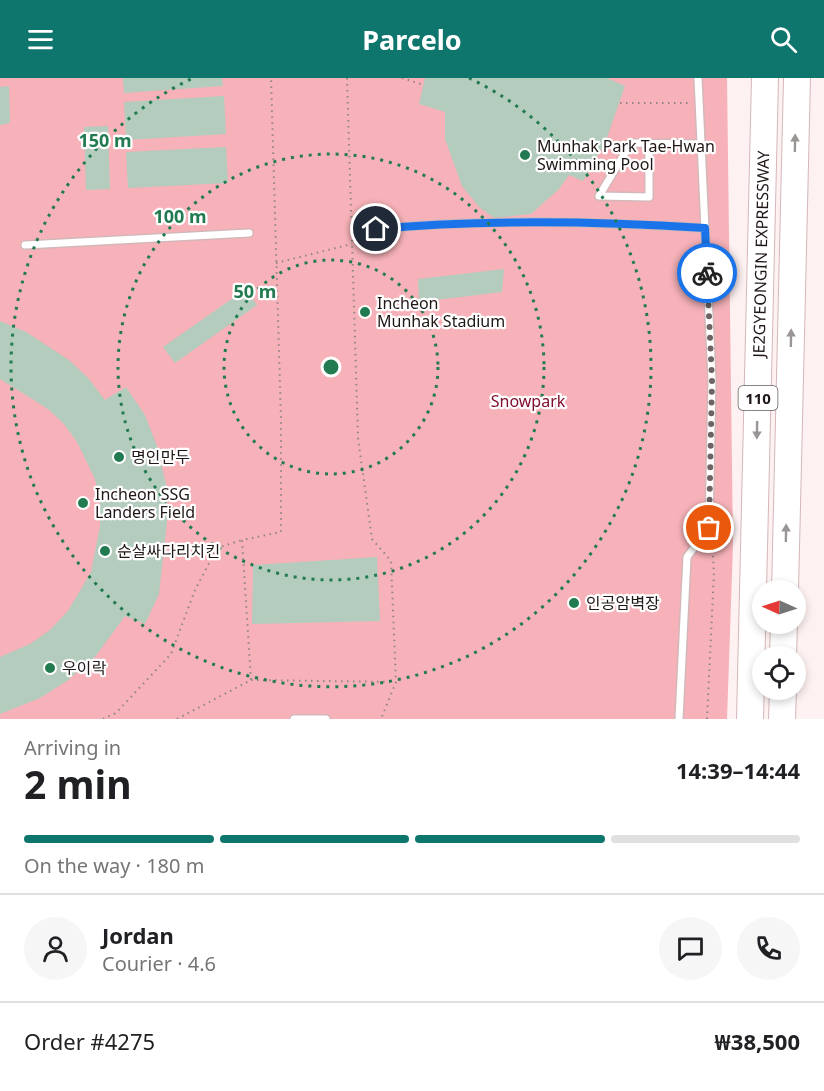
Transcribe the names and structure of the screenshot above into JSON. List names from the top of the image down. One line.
{"streets":{"highway":["JE2GYEONGIN EXPRESSWAY","110"]},"parks":["Snowpark"],"places":["Munhak Park Tae-Hwan Swimming Pool","Incheon Munhak Stadium","명인만두","Incheon SSG Landers Field","순살싸다리치킨","인공암벽장","우이락"],"north":"left","page":{"header":"Parcelo","heading":["2 min","Arriving in","14:39–14:44"],"panel":["Jordan","Courier · 4.6","Order #4275","₩38,500"],"bar":"On the way · 180 m"},"rings":["150 m","100 m","50 m"]}
